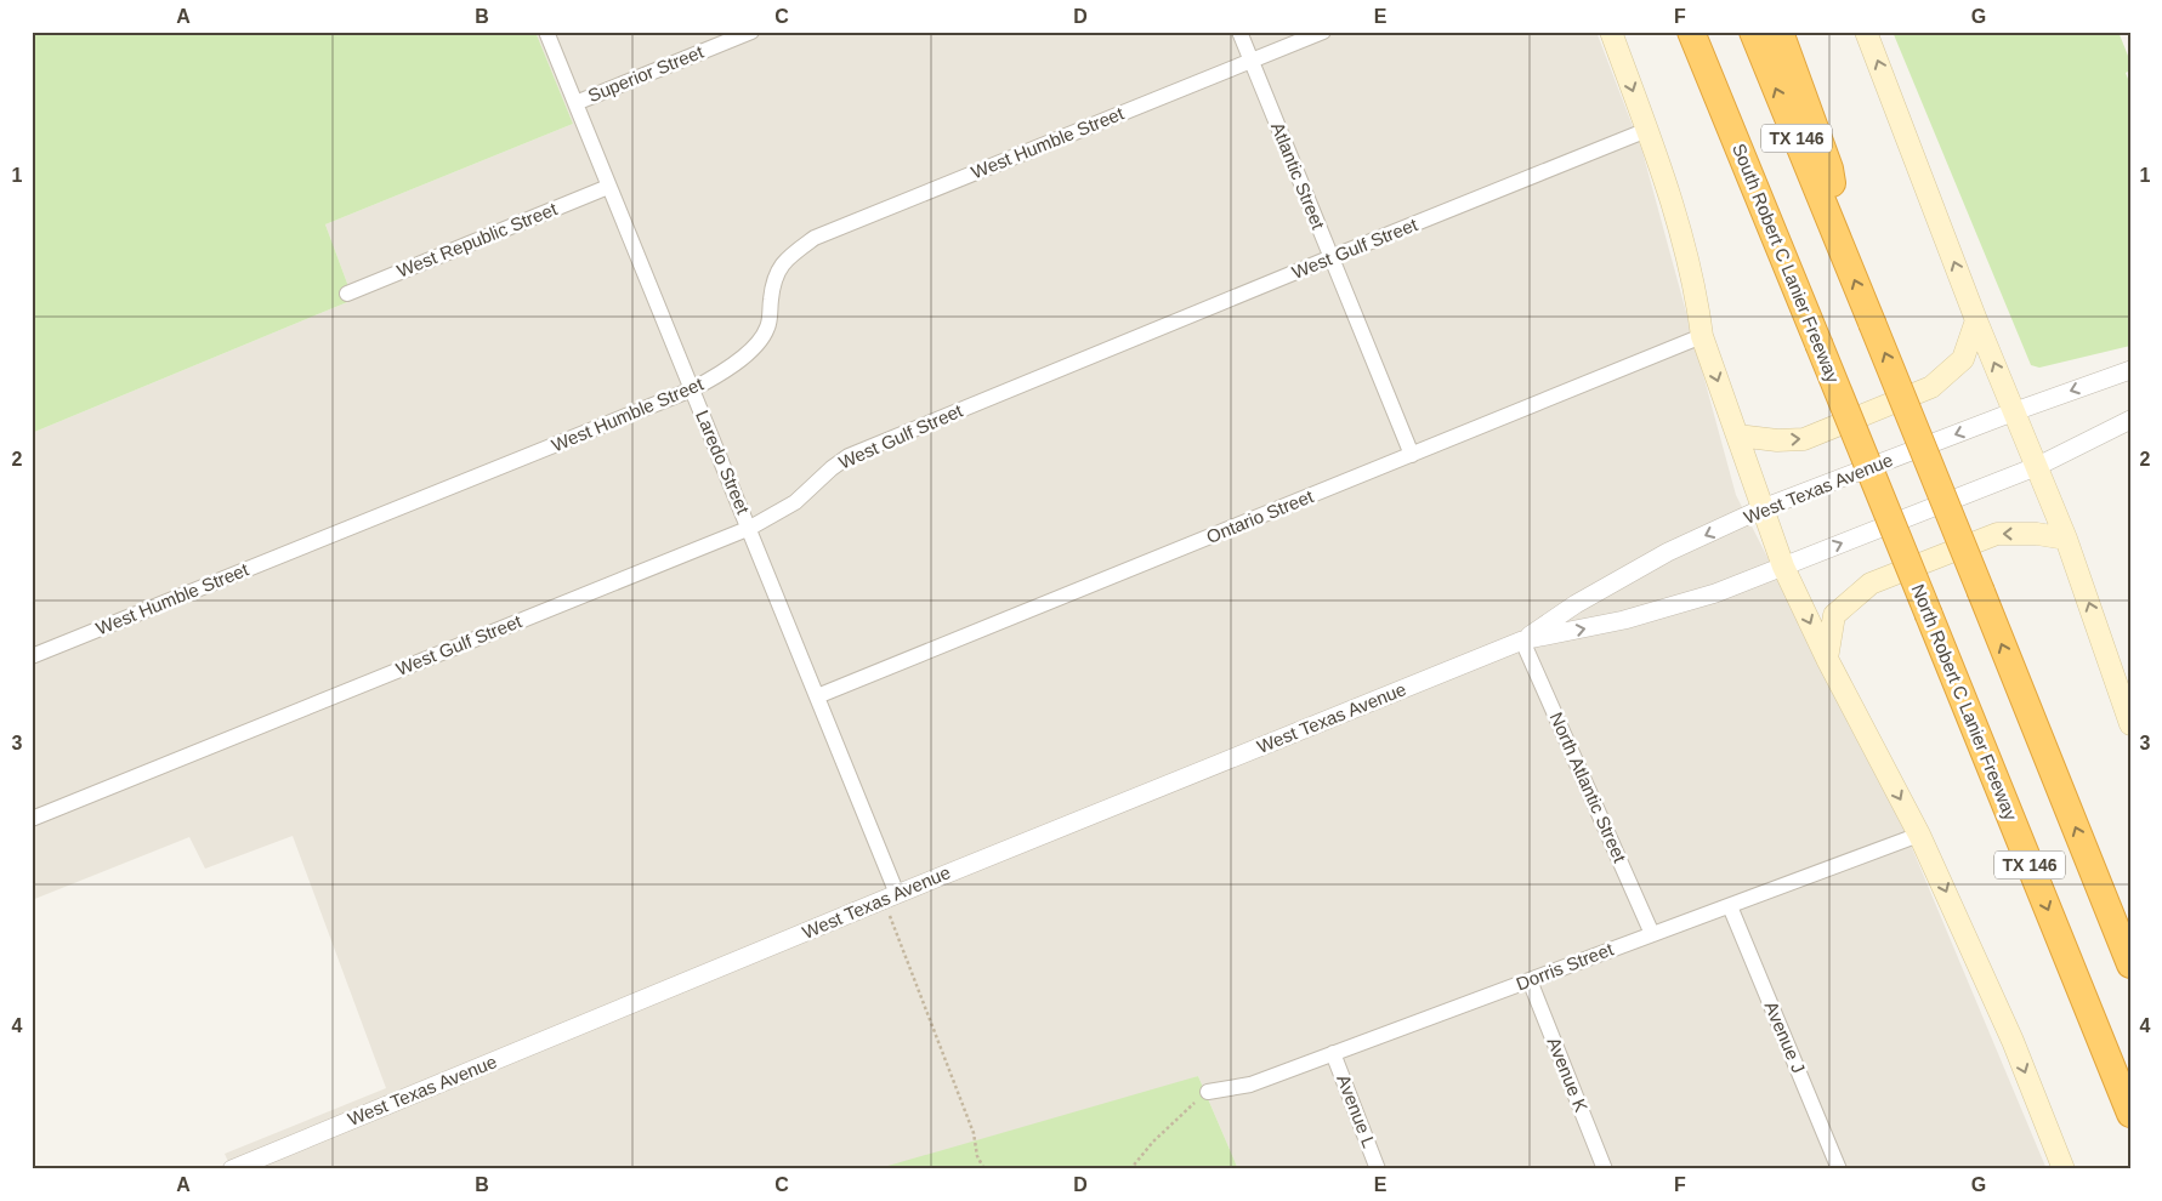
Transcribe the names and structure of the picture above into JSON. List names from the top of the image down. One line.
{"streets":{"highway":["TX 146","South Robert C Lanier Freeway","North Robert C Lanier Freeway"],"street":["Superior Street","West Humble Street","Atlantic Street","West Republic Street","West Gulf Street","Laredo Street","West Texas Avenue","Ontario Street","North Atlantic Street","Dorris Street","Avenue J","Avenue K","Avenue L"]},"crossings":[["Superior Street","Laredo Street"],["West Humble Street","Atlantic Street"],["West Humble Street","Laredo Street"],["Atlantic Street","West Gulf Street"],["Atlantic Street","Ontario Street"],["West Republic Street","Laredo Street"],["West Gulf Street","Laredo Street"],["South Robert C Lanier Freeway","North Robert C Lanier Freeway"],["Laredo Street","West Texas Avenue"],["Laredo Street","Ontario Street"],["West Texas Avenue","North Atlantic Street"],["North Atlantic Street","Dorris Street"],["Dorris Street","Avenue J"],["Dorris Street","Avenue K"],["Dorris Street","Avenue L"]],"grid":{"columns":["A","B","C","D","E","F","G"],"rows":["1","2","3","4"]}}
